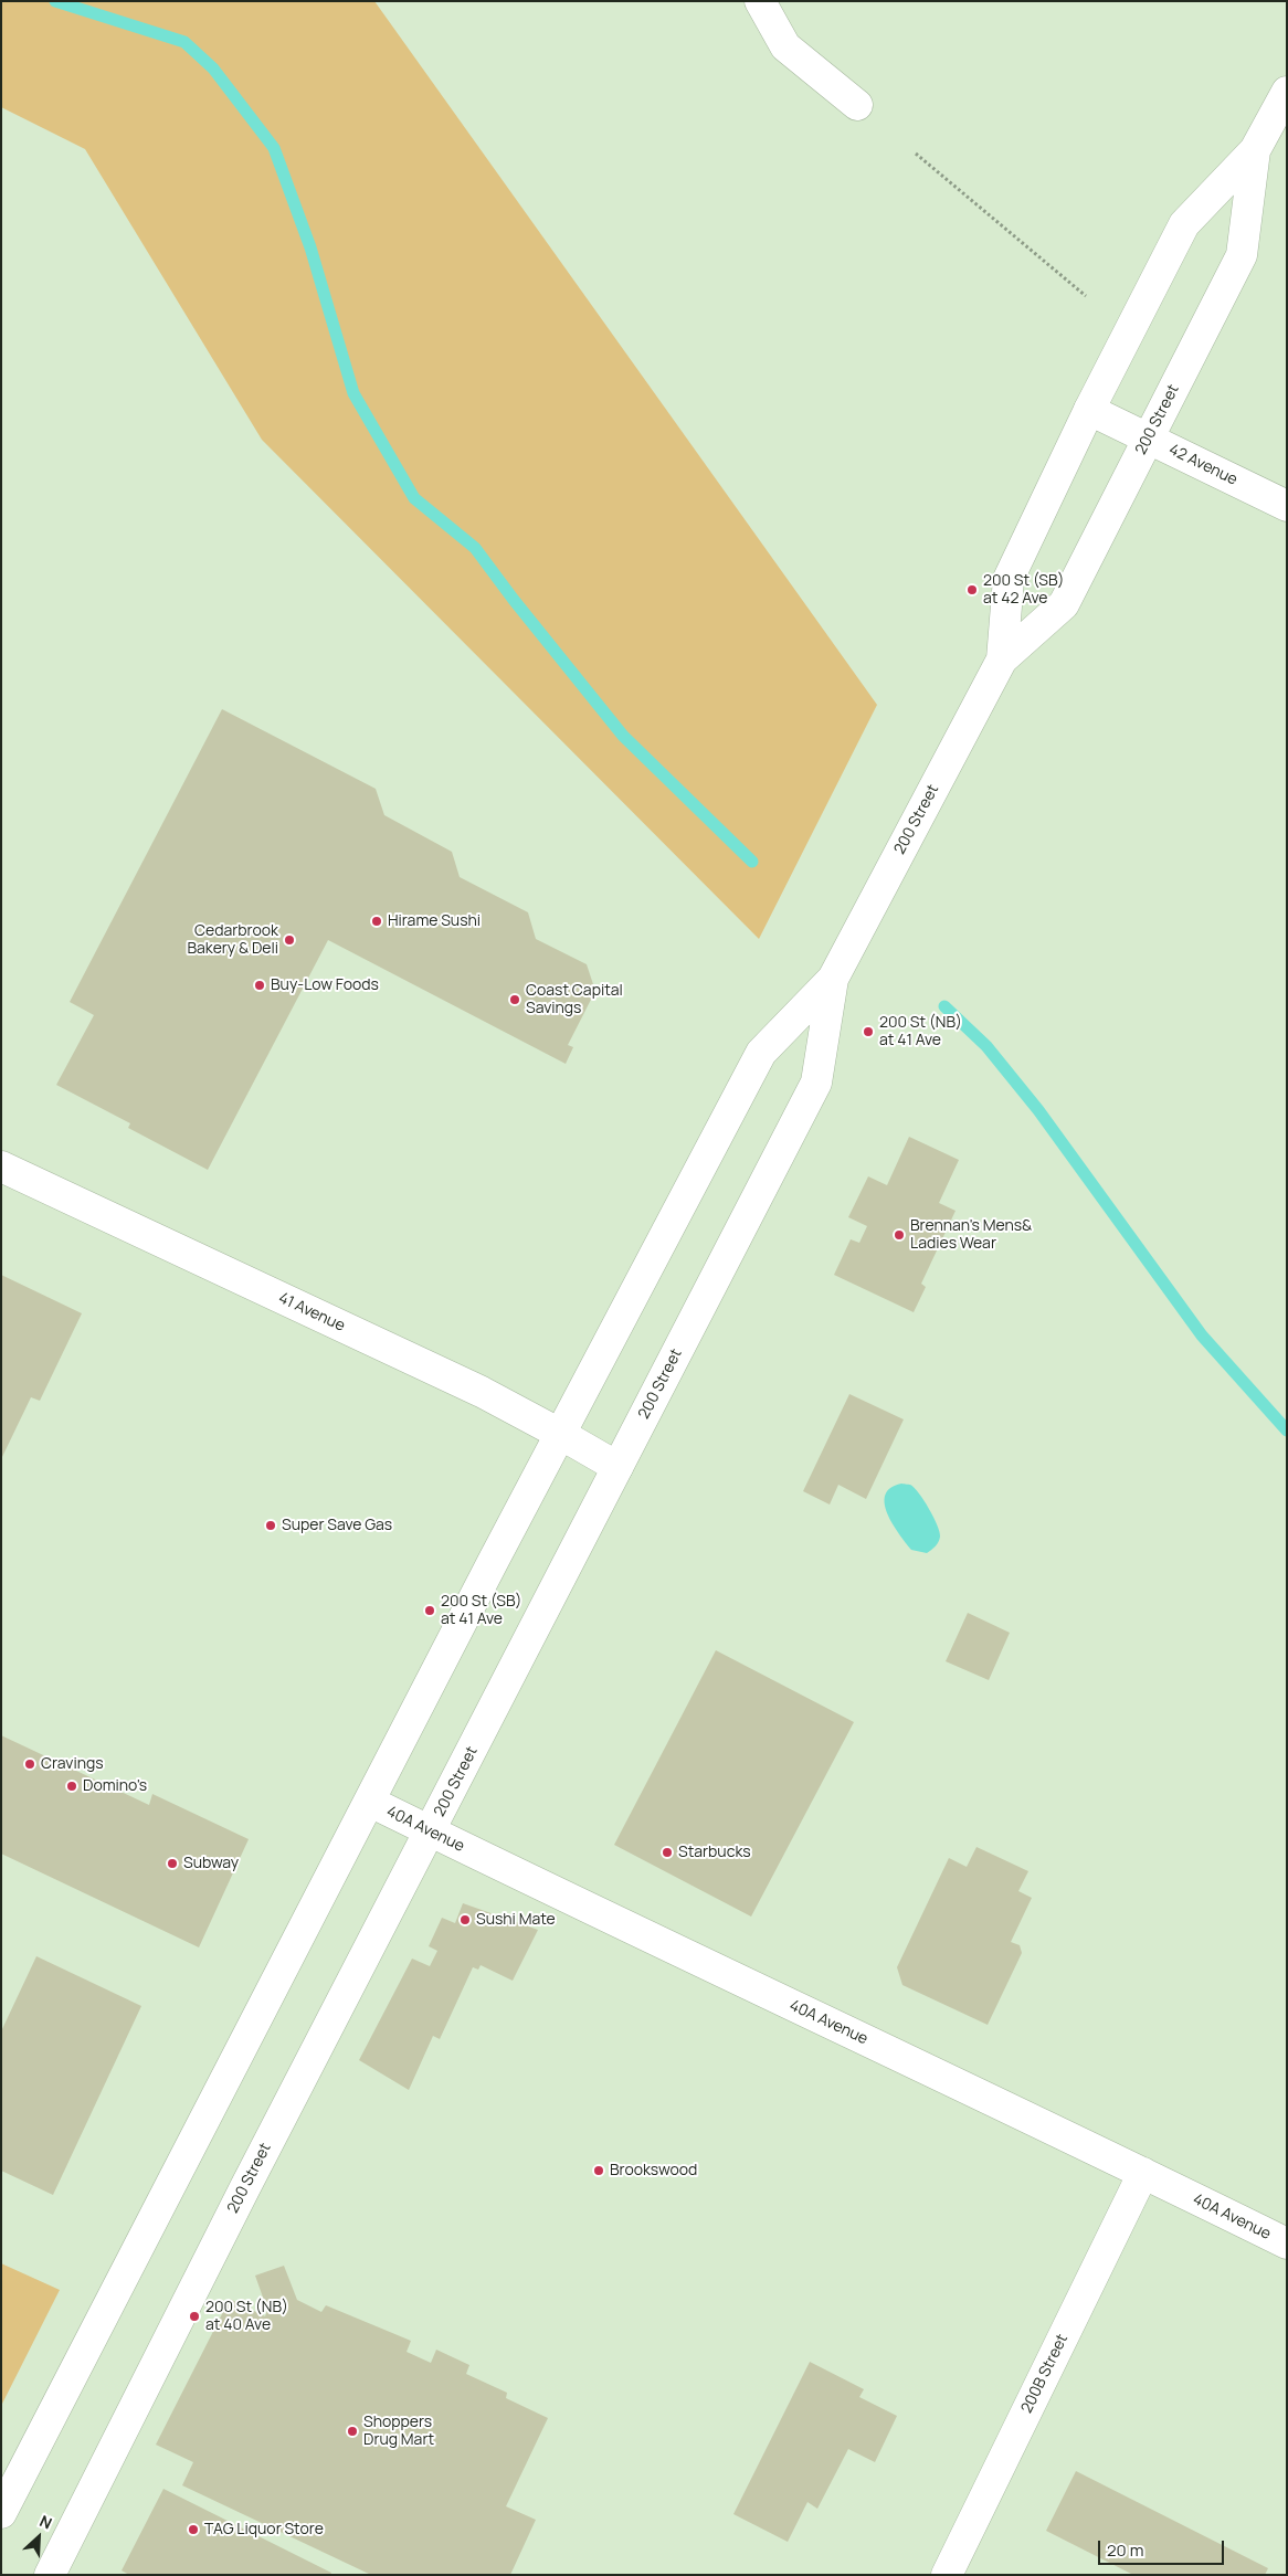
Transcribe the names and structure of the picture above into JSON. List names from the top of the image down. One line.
{"streets":{"main road":["200 Street","42 Avenue","41 Avenue","40A Avenue","200B Street"]},"crossings":[["200 Street","42 Avenue"],["200 Street","41 Avenue"],["200 Street","40A Avenue"],["40A Avenue","200B Street"]],"places":["200 St (SB) at 42 Ave","Hirame Sushi","Cedarbrook Bakery & Deli","Buy-Low Foods","Coast Capital Savings","200 St (NB) at 41 Ave","Brennan's Mens& Ladies Wear","Super Save Gas","200 St (SB) at 41 Ave","Cravings","Domino's","Starbucks","Subway","Sushi Mate","Brookswood","200 St (NB) at 40 Ave","Shoppers Drug Mart","TAG Liquor Store"],"scale_bar":"20 m","north":"top right"}
